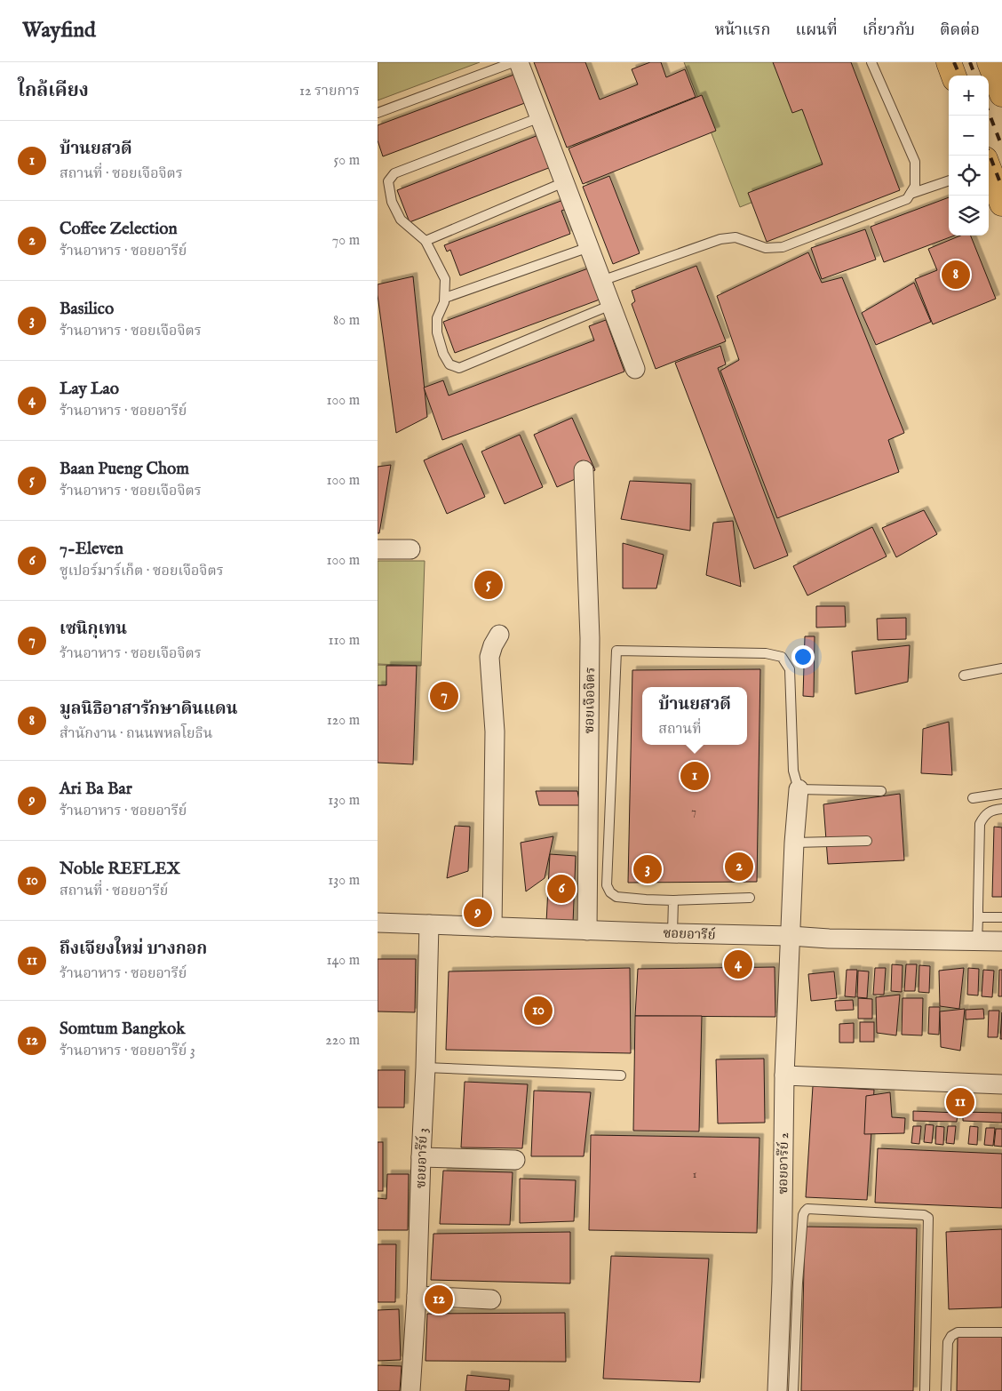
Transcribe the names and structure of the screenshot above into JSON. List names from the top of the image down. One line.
{"streets":{"street":["ซอยเจือจิตร","ซอยอารีย์","ซอยอาร๊ย์ 3","ซอยอาร๊ย์ 2"]},"crossings":[["ซอยเจือจิตร","ซอยอารีย์"],["ซอยอารีย์","ซอยอาร๊ย์ 3"],["ซอยอารีย์","ซอยอาร๊ย์ 2"]],"house_numbers":["7","1"],"page":{"header":"Wayfind","nav":["หน้าแรก","แผนที่","เกี่ยวกับ","ติดต่อ"],"heading":["ใกล้เคียง","12 รายการ"],"map_buttons":["+","−"],"list":[{"mark":"1","name":"บ้านยสวดี","note":"สถานที่ · ซอยเจือจิตร","value":"50 m"},{"mark":"2","name":"Coffee Zelection","note":"ร้านอาหาร · ซอยอารีย์","value":"70 m"},{"mark":"3","name":"Basilico","note":"ร้านอาหาร · ซอยเจือจิตร","value":"80 m"},{"mark":"4","name":"Lay Lao","note":"ร้านอาหาร · ซอยอารีย์","value":"100 m"},{"mark":"5","name":"Baan Pueng Chom","note":"ร้านอาหาร · ซอยเจือจิตร","value":"100 m"},{"mark":"6","name":"7-Eleven","note":"ซูเปอร์มาร์เก็ต · ซอยเจือจิตร","value":"100 m"},{"mark":"7","name":"เซนิกุเทน","note":"ร้านอาหาร · ซอยเจือจิตร","value":"110 m"},{"mark":"8","name":"มูลนิธิอาสารักษาดินแดน","note":"สำนักงาน · ถนนพหลโยธิน","value":"120 m"},{"mark":"9","name":"Ari Ba Bar","note":"ร้านอาหาร · ซอยอารีย์","value":"130 m"},{"mark":"10","name":"Noble REFLEX","note":"สถานที่ · ซอยอารีย์","value":"130 m"},{"mark":"11","name":"ถึงเจียงใหม่ บางกอก","note":"ร้านอาหาร · ซอยอารีย์","value":"140 m"},{"mark":"12","name":"Somtum Bangkok","note":"ร้านอาหาร · ซอยอาร๊ย์ 3","value":"220 m"}],"pins":["8","5","7","1","2","3","6","9","4","10","11","12"],"popup":["บ้านยสวดี","สถานที่"]}}
